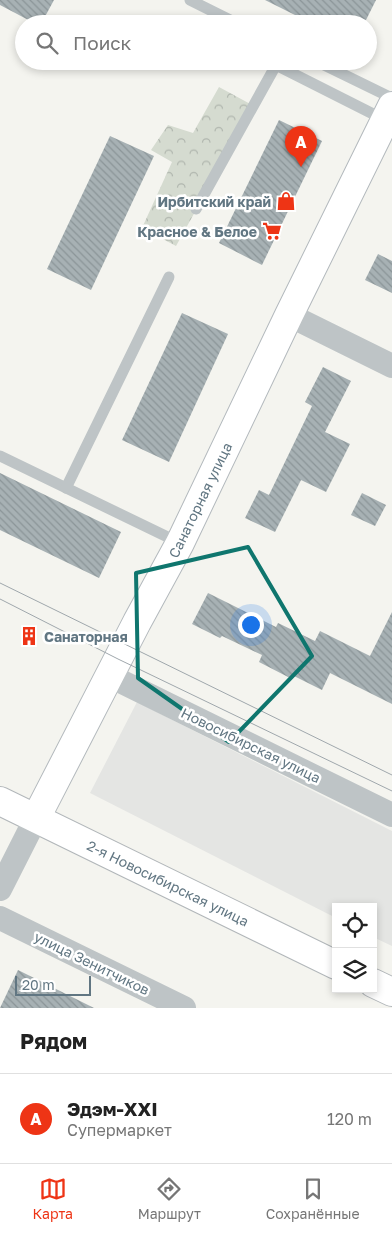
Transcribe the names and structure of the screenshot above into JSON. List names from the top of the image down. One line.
{"streets":{"street":["Санаторная улица","Новосибирская улица","2-я Новосибирская улица","улица Зенитчиков"]},"crossings":[["Санаторная улица","Новосибирская улица"],["Санаторная улица","2-я Новосибирская улица"]],"places":{"shop":["Ирбитский край"],"supermarket":["Красное & Белое"],"building":["Санаторная"]},"scale_bar":"20 m","page":{"search":"Поиск","pins":"A","scale":"20 m","heading":"Рядом","list":[{"mark":"A","name":"Эдэм-XXI","note":"Супермаркет","value":"120 m"}],"nav":["Карта","Маршрут","Сохранённые"]}}
